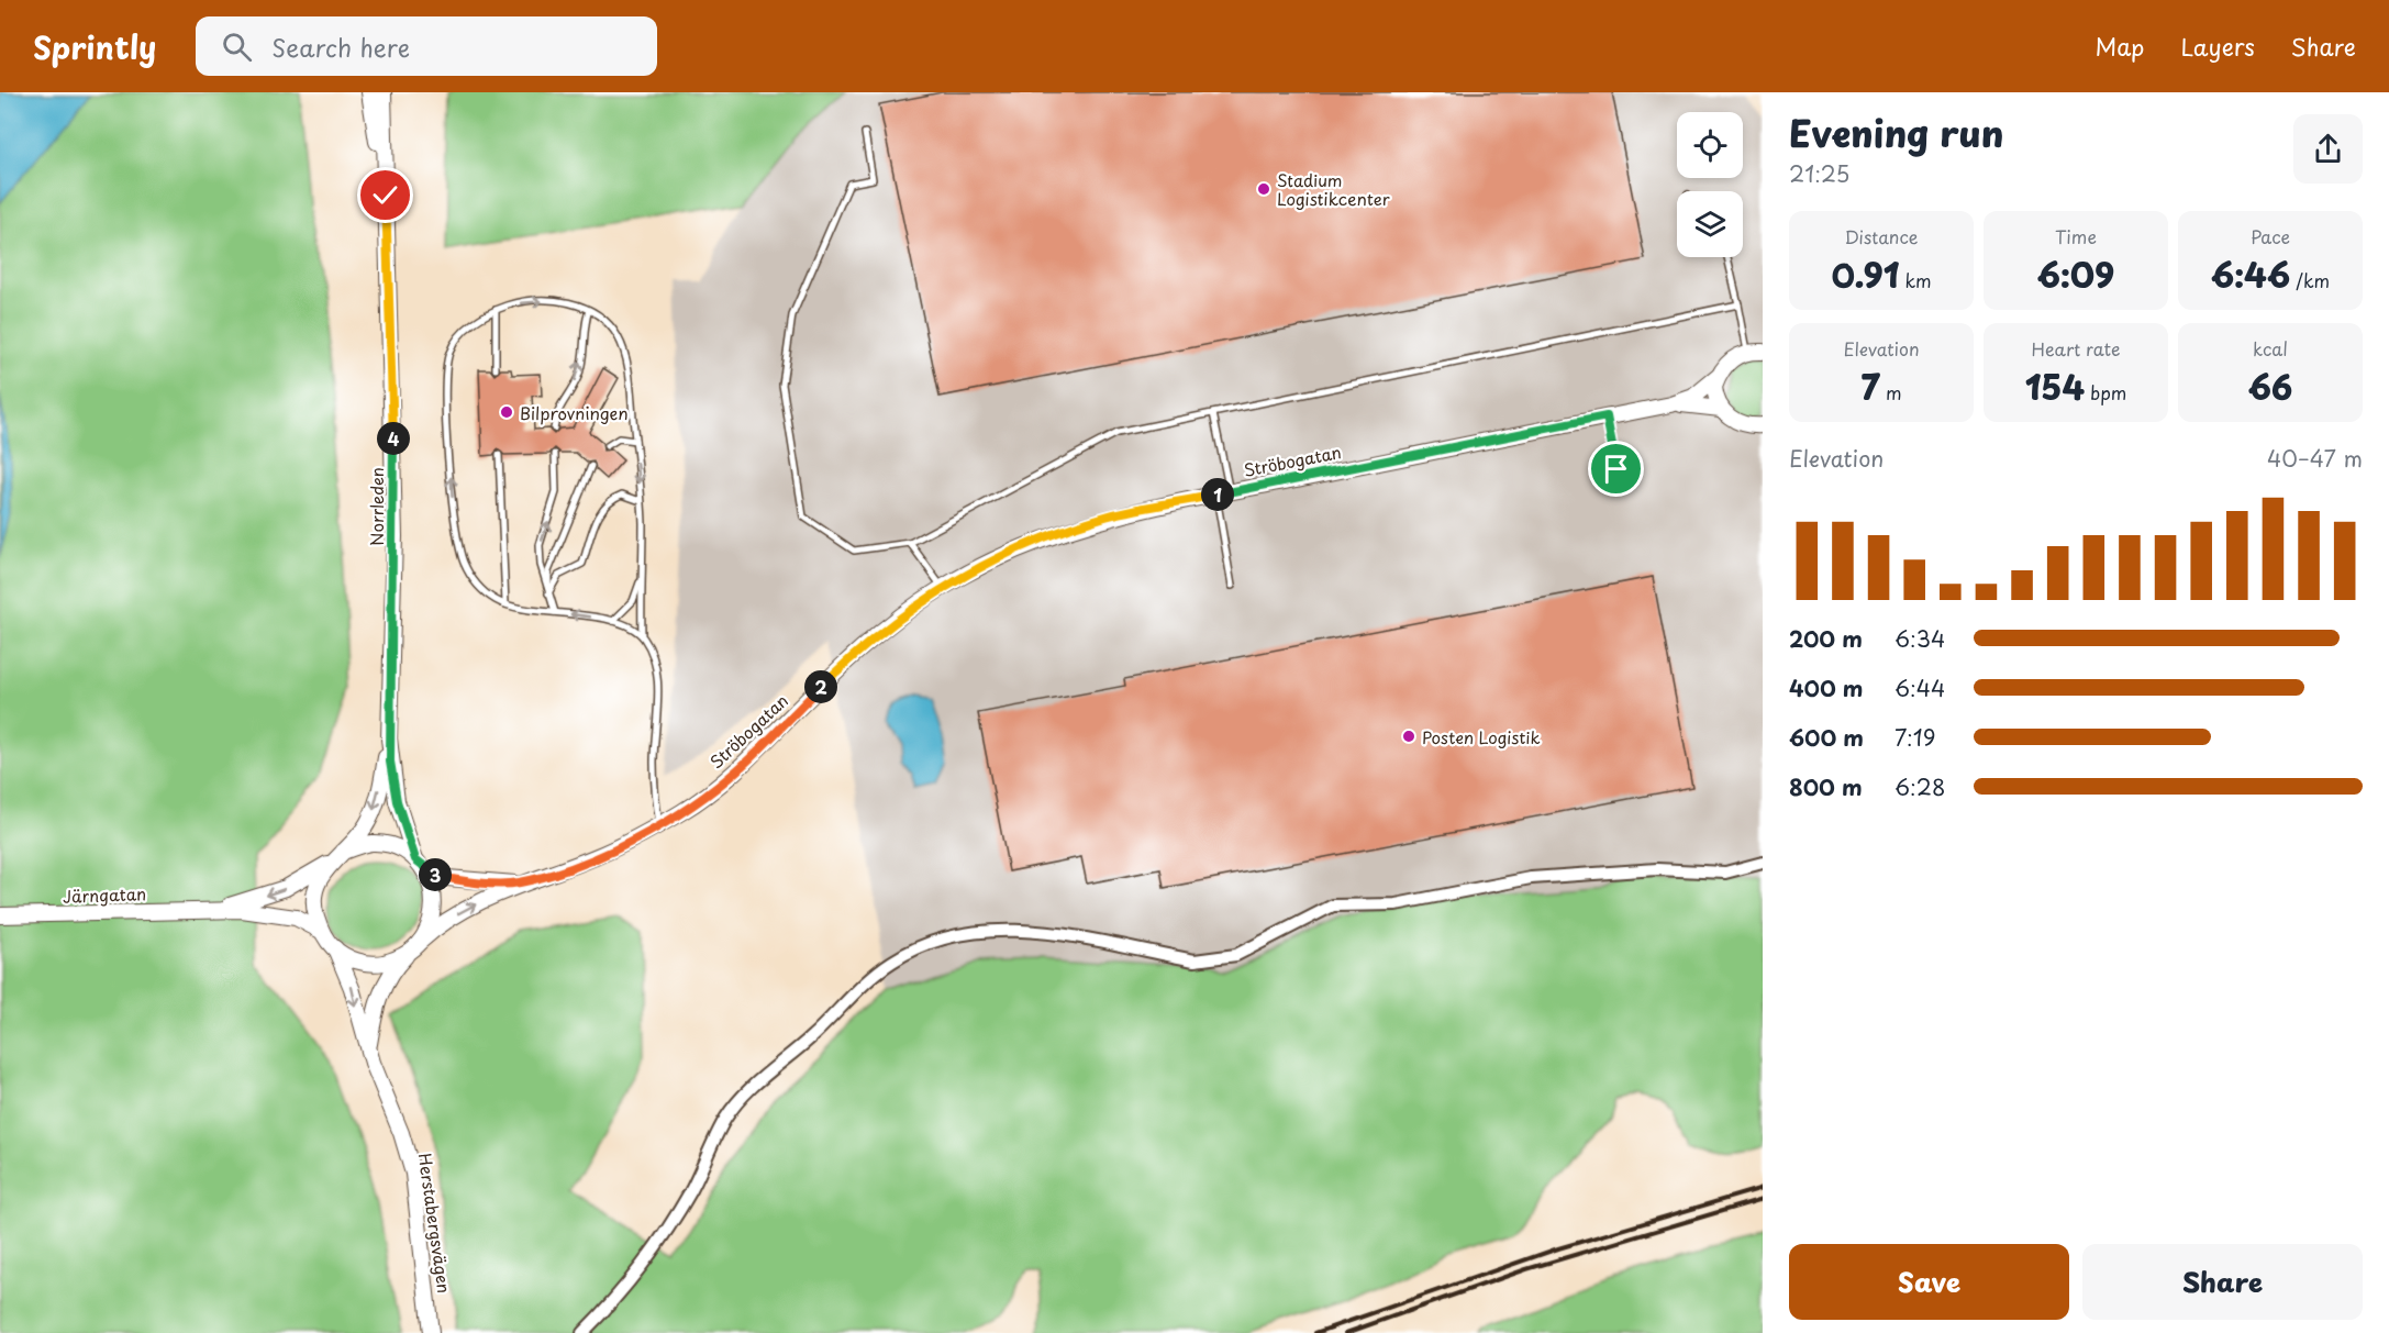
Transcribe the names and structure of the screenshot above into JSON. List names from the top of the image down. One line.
{"streets":{"street":["Ströbogatan","Norrleden","Järngatan","Herstabergsvägen"]},"crossings":[["Ströbogatan","Järngatan"],["Ströbogatan","Herstabergsvägen"],["Järngatan","Herstabergsvägen"]],"places":["Stadium Logistikcenter","Bilprovningen","Posten Logistik"],"page":{"header":"Sprintly","search":"Search here","nav":["Map","Layers","Share"],"heading":["Evening run","21:25"],"stats":[["Distance","0.91 km"],["Time","6:09"],["Pace","6:46 /km"],["Elevation","7 m"],["Heart rate","154 bpm"],["kcal","66"]],"pins":["4","1","2","3"],"chart":["Elevation","40–47 m"],"list":[{"name":"200 m","note":"6:34"},{"name":"400 m","note":"6:44"},{"name":"600 m","note":"7:19"},{"name":"800 m","note":"6:28"}],"buttons":["Save","Share"]}}
